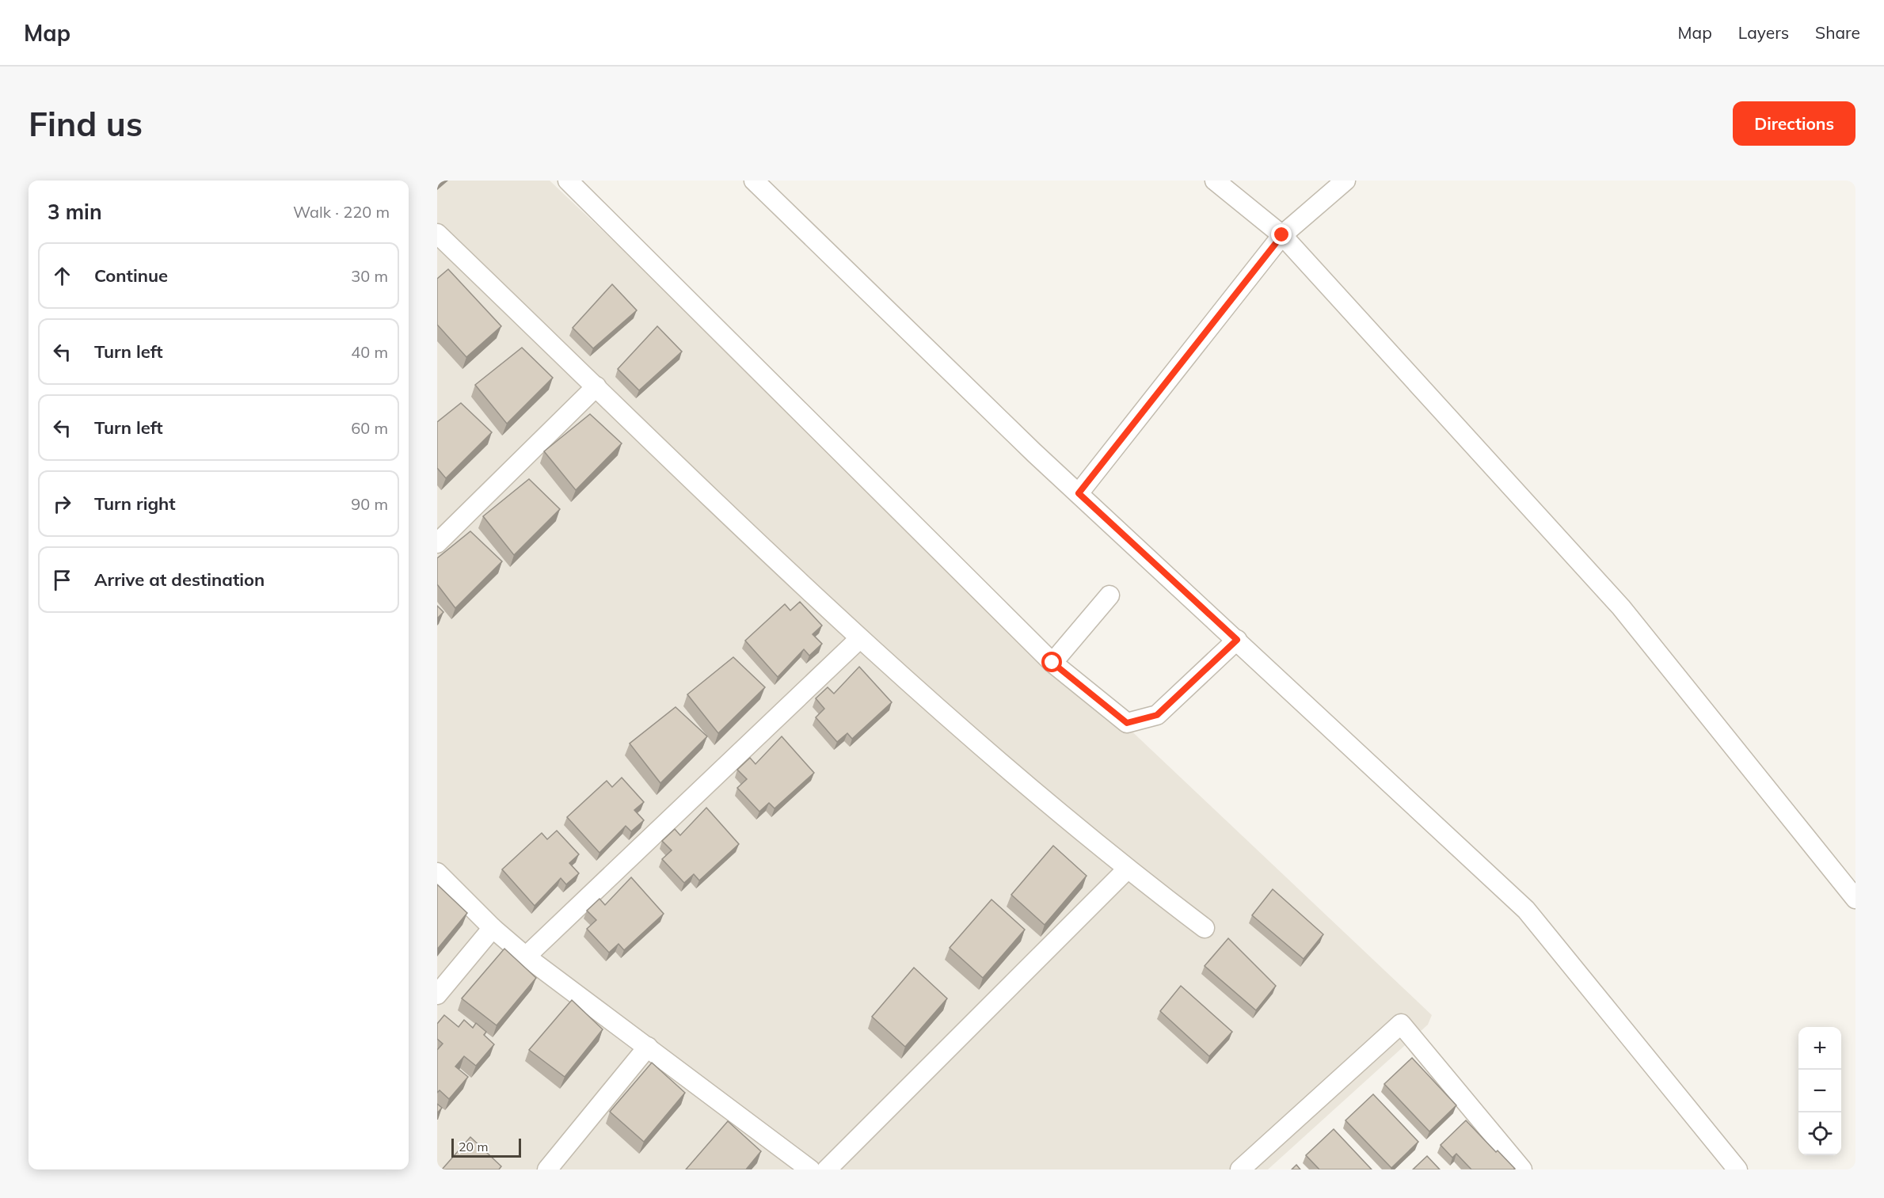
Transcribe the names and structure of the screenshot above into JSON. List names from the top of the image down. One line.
{"scale_bar":"20 m","page":{"header":"Map","nav":["Map","Layers","Share"],"buttons":"Directions","title":"Find us","heading":["3 min","Walk · 220 m"],"list":[["Continue","30 m"],["Turn left","40 m"],["Turn left","60 m"],["Turn right","90 m"],"Arrive at destination"],"map_buttons":["+","−"],"scale":"20 m"}}
